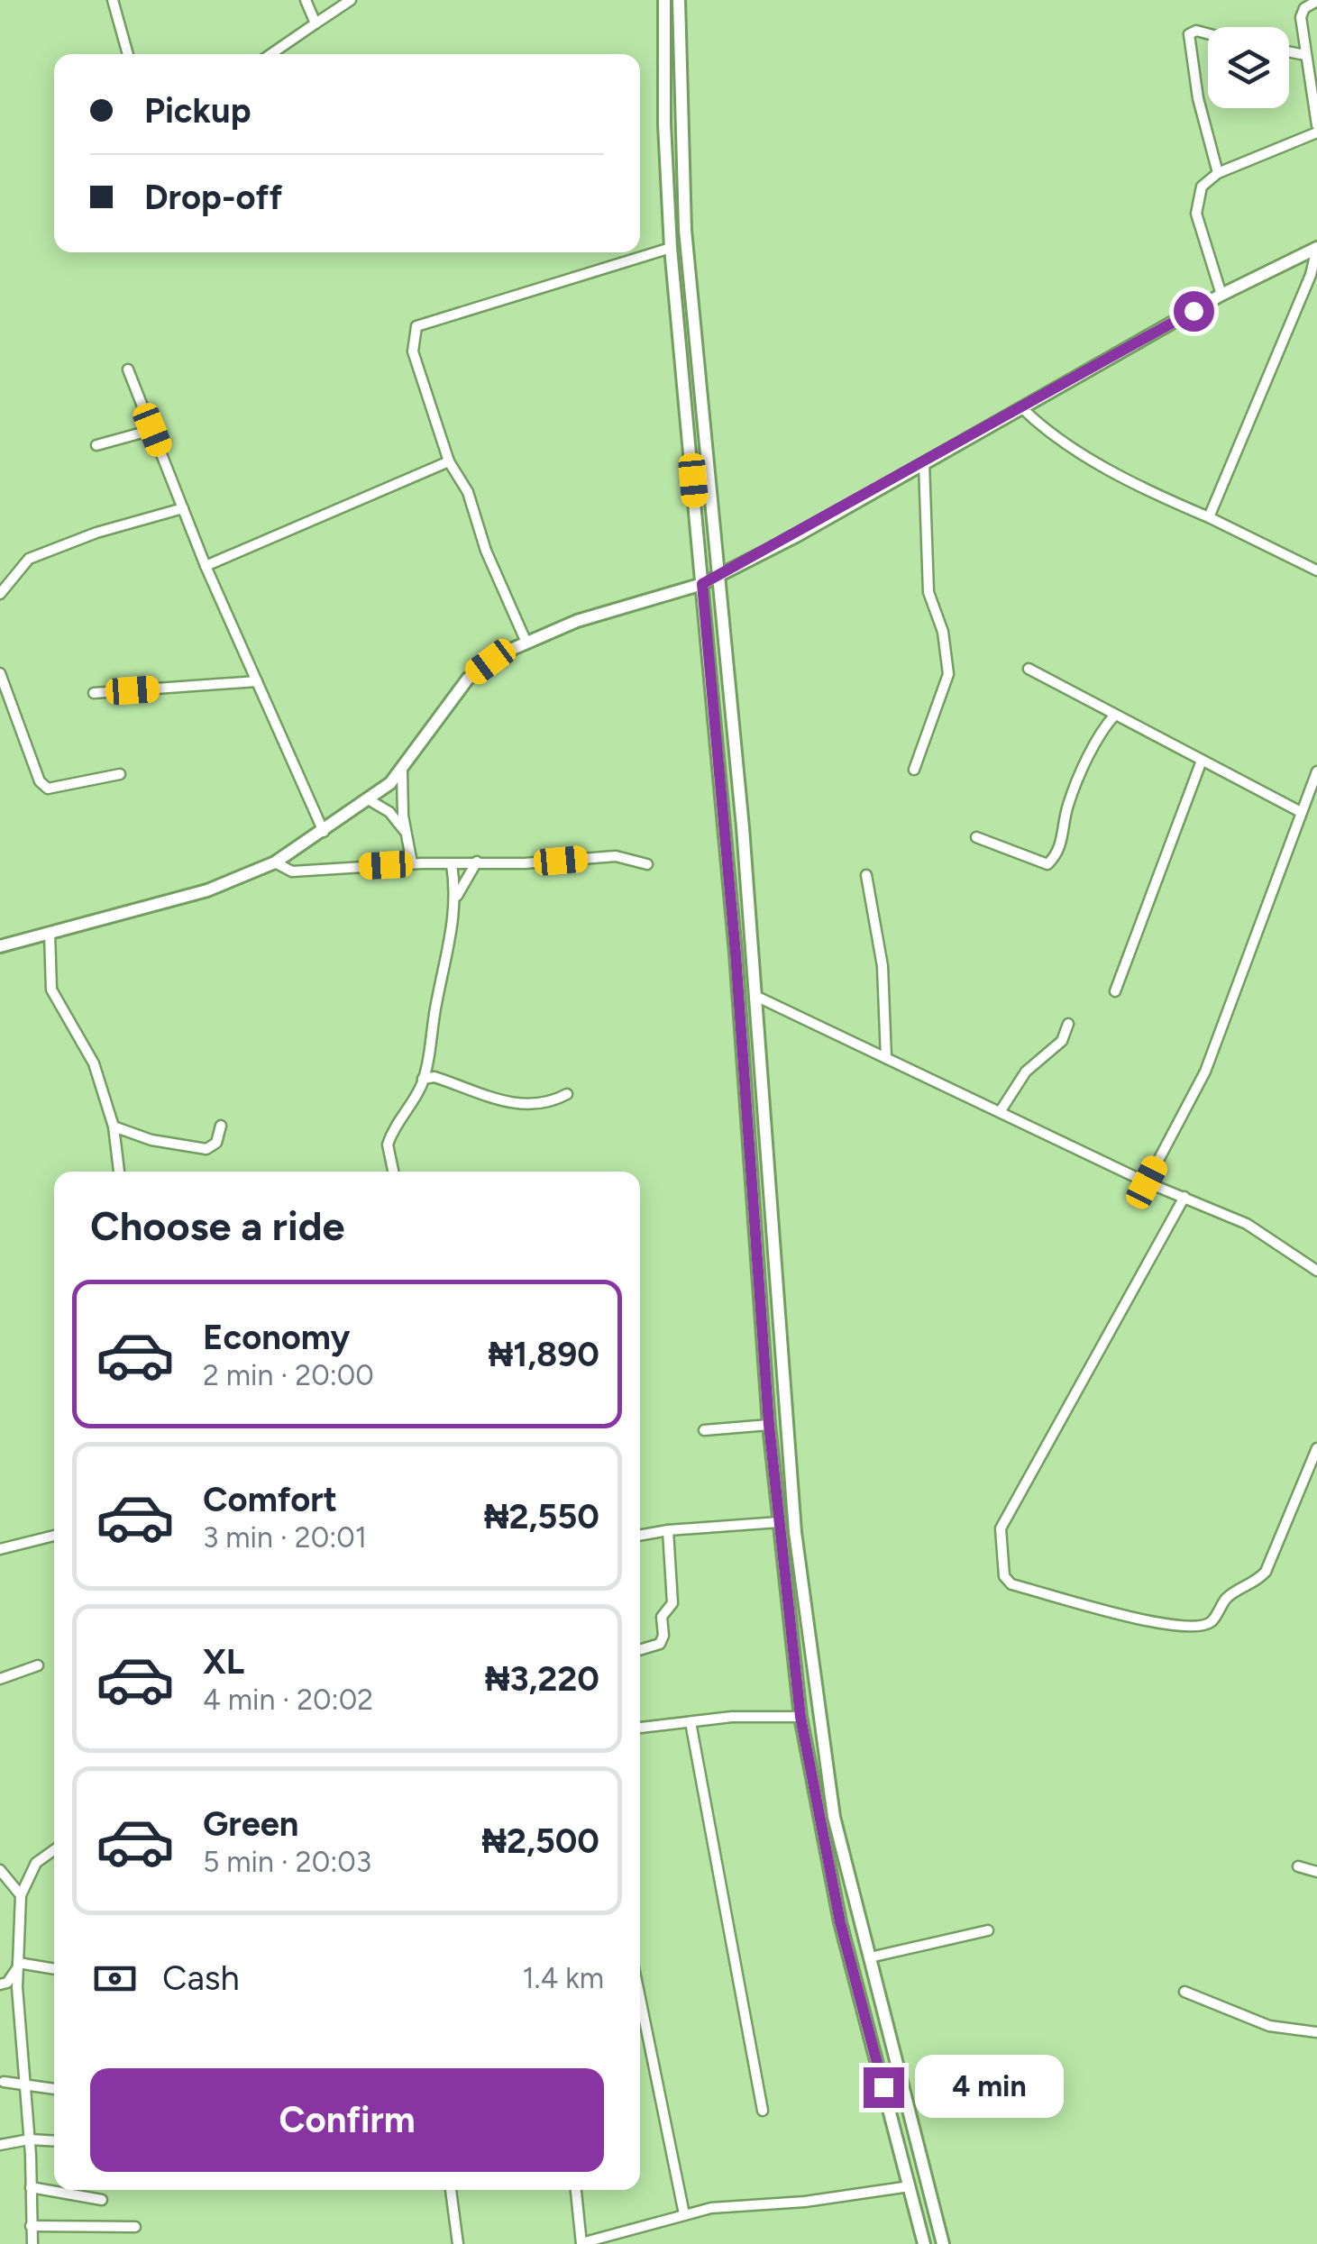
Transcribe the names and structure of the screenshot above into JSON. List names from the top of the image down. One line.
{"page":{"banner":["Pickup","Drop-off"],"heading":"Choose a ride","list":[{"name":"Economy","note":"2 min · 20:00","value":"₦1,890"},{"name":"Comfort","note":"3 min · 20:01","value":"₦2,550"},{"name":"XL","note":"4 min · 20:02","value":"₦3,220"},{"name":"Green","note":"5 min · 20:03","value":"₦2,500"}],"pay":["Cash","1.4 km"],"buttons":"Confirm","bubble":"4 min"}}
